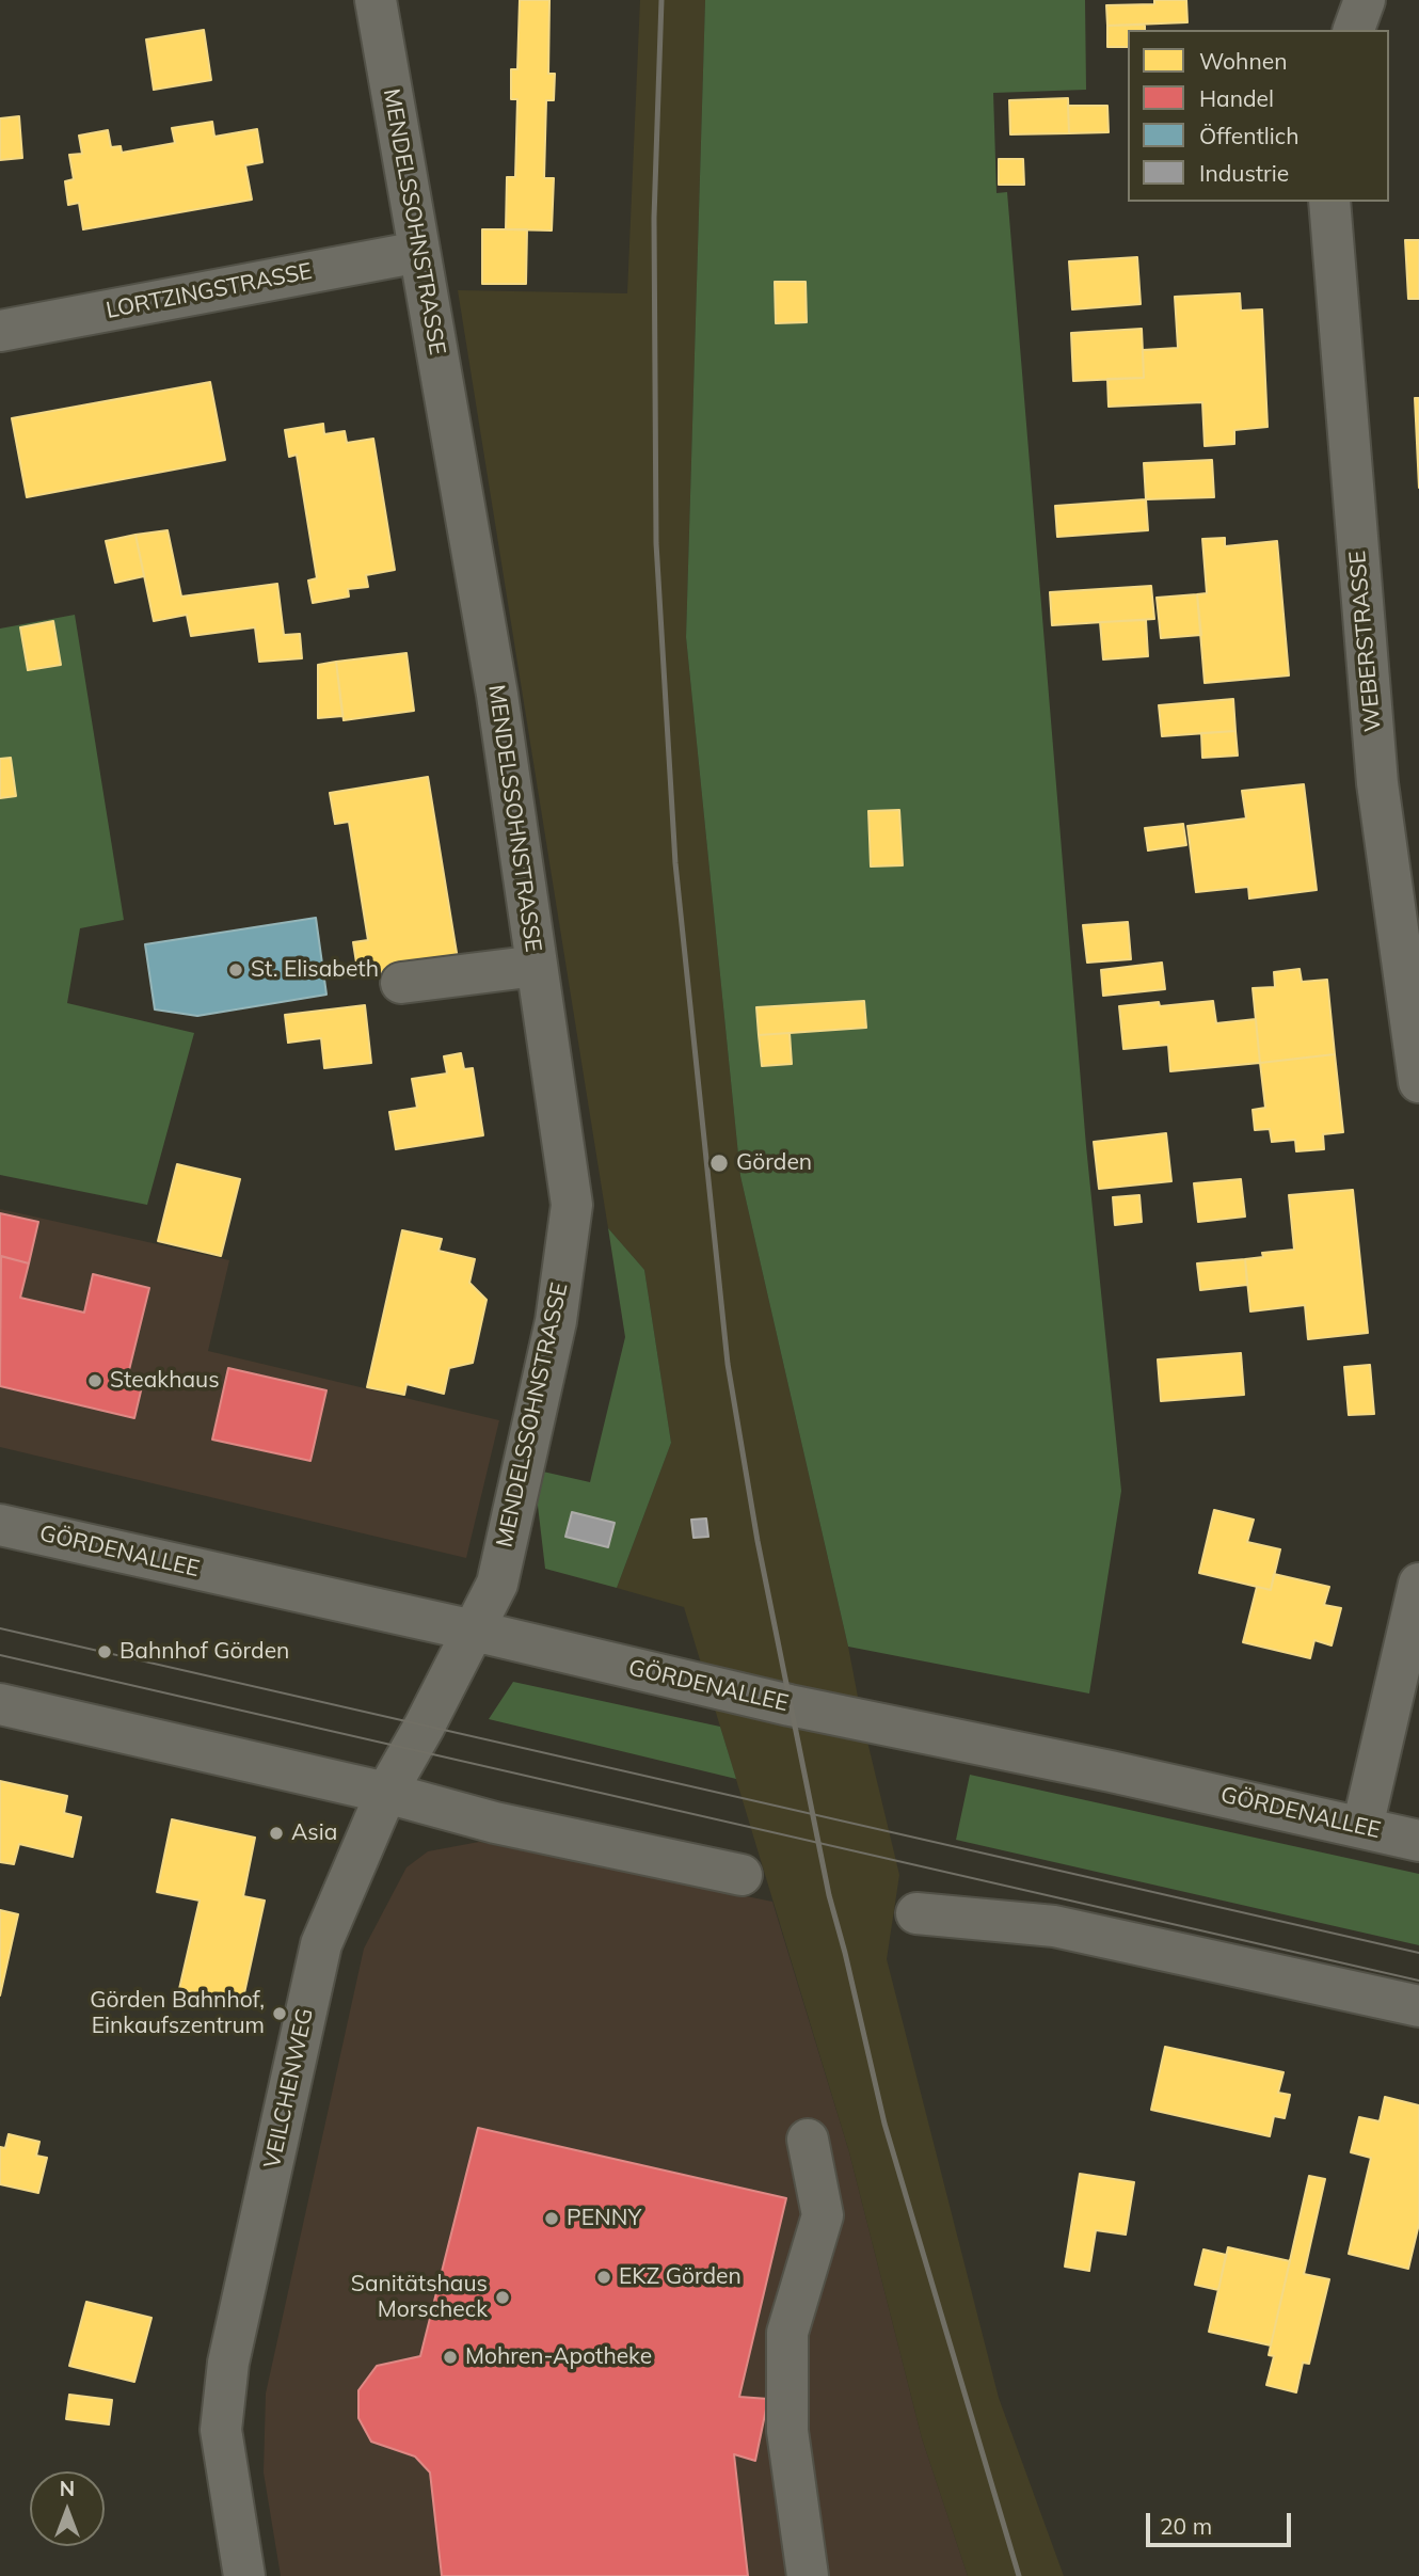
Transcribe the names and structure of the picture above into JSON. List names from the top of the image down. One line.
{"streets":{"street":["MENDELSSOHNSTRASSE","LORTZINGSTRASSE","WEBERSTRASSE","GÖRDENALLEE","VEILCHENWEG"]},"crossings":[["MENDELSSOHNSTRASSE","LORTZINGSTRASSE"],["MENDELSSOHNSTRASSE","GÖRDENALLEE"],["MENDELSSOHNSTRASSE","VEILCHENWEG"],["GÖRDENALLEE","VEILCHENWEG"]],"places":["St. Elisabeth","Görden","Steakhaus","Bahnhof Görden","Asia","Görden Bahnhof, Einkaufszentrum","PENNY","EKZ Görden","Sanitätshaus Morscheck","Mohren-Apotheke"],"legend":["Wohnen","Handel","Öffentlich","Industrie"],"scale_bar":"20 m","north":"top"}
